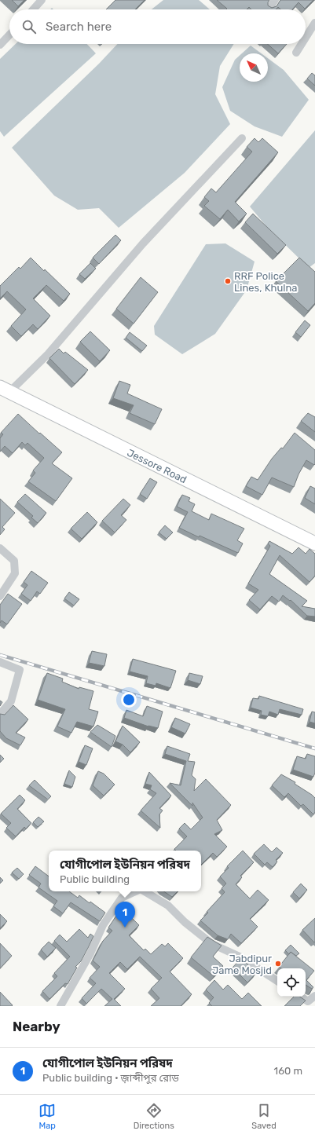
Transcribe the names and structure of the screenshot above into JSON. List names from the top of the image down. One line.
{"streets":{"highway":["Jessore Road"]},"places":["RRF Police Lines, Khulna","Jabdipur Jame Mosjid"],"north":"top left","page":{"search":"Search here","popup":["যোগীপোল ইউনিয়ন পরিষদ","Public building"],"pins":"1","heading":"Nearby","list":[{"mark":"1","name":"যোগীপোল ইউনিয়ন পরিষদ","note":"Public building · জ়াব্দীপুর রোড","value":"160 m"}],"nav":["Map","Directions","Saved"]}}
